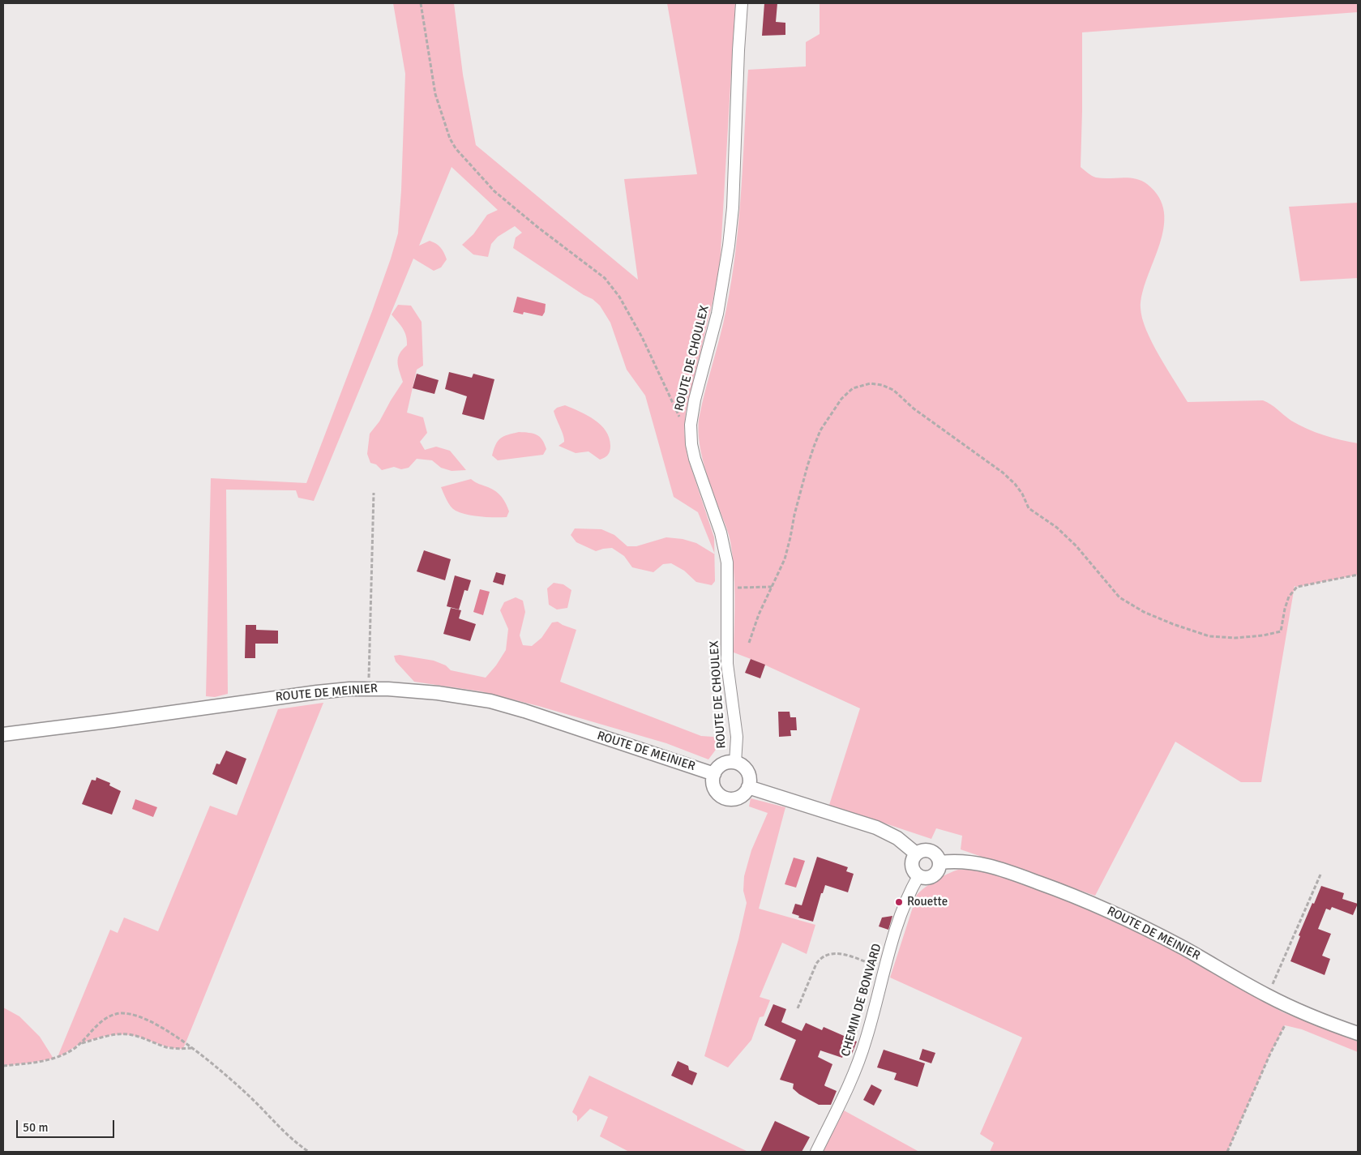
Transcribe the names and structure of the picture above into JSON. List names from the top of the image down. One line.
{"streets":{"street":["ROUTE DE CHOULEX","ROUTE DE MEINIER","CHEMIN DE BONVARD"]},"crossings":[["ROUTE DE CHOULEX","ROUTE DE MEINIER"],["ROUTE DE MEINIER","CHEMIN DE BONVARD"]],"places":["Rouette"],"scale_bar":"50 m"}
